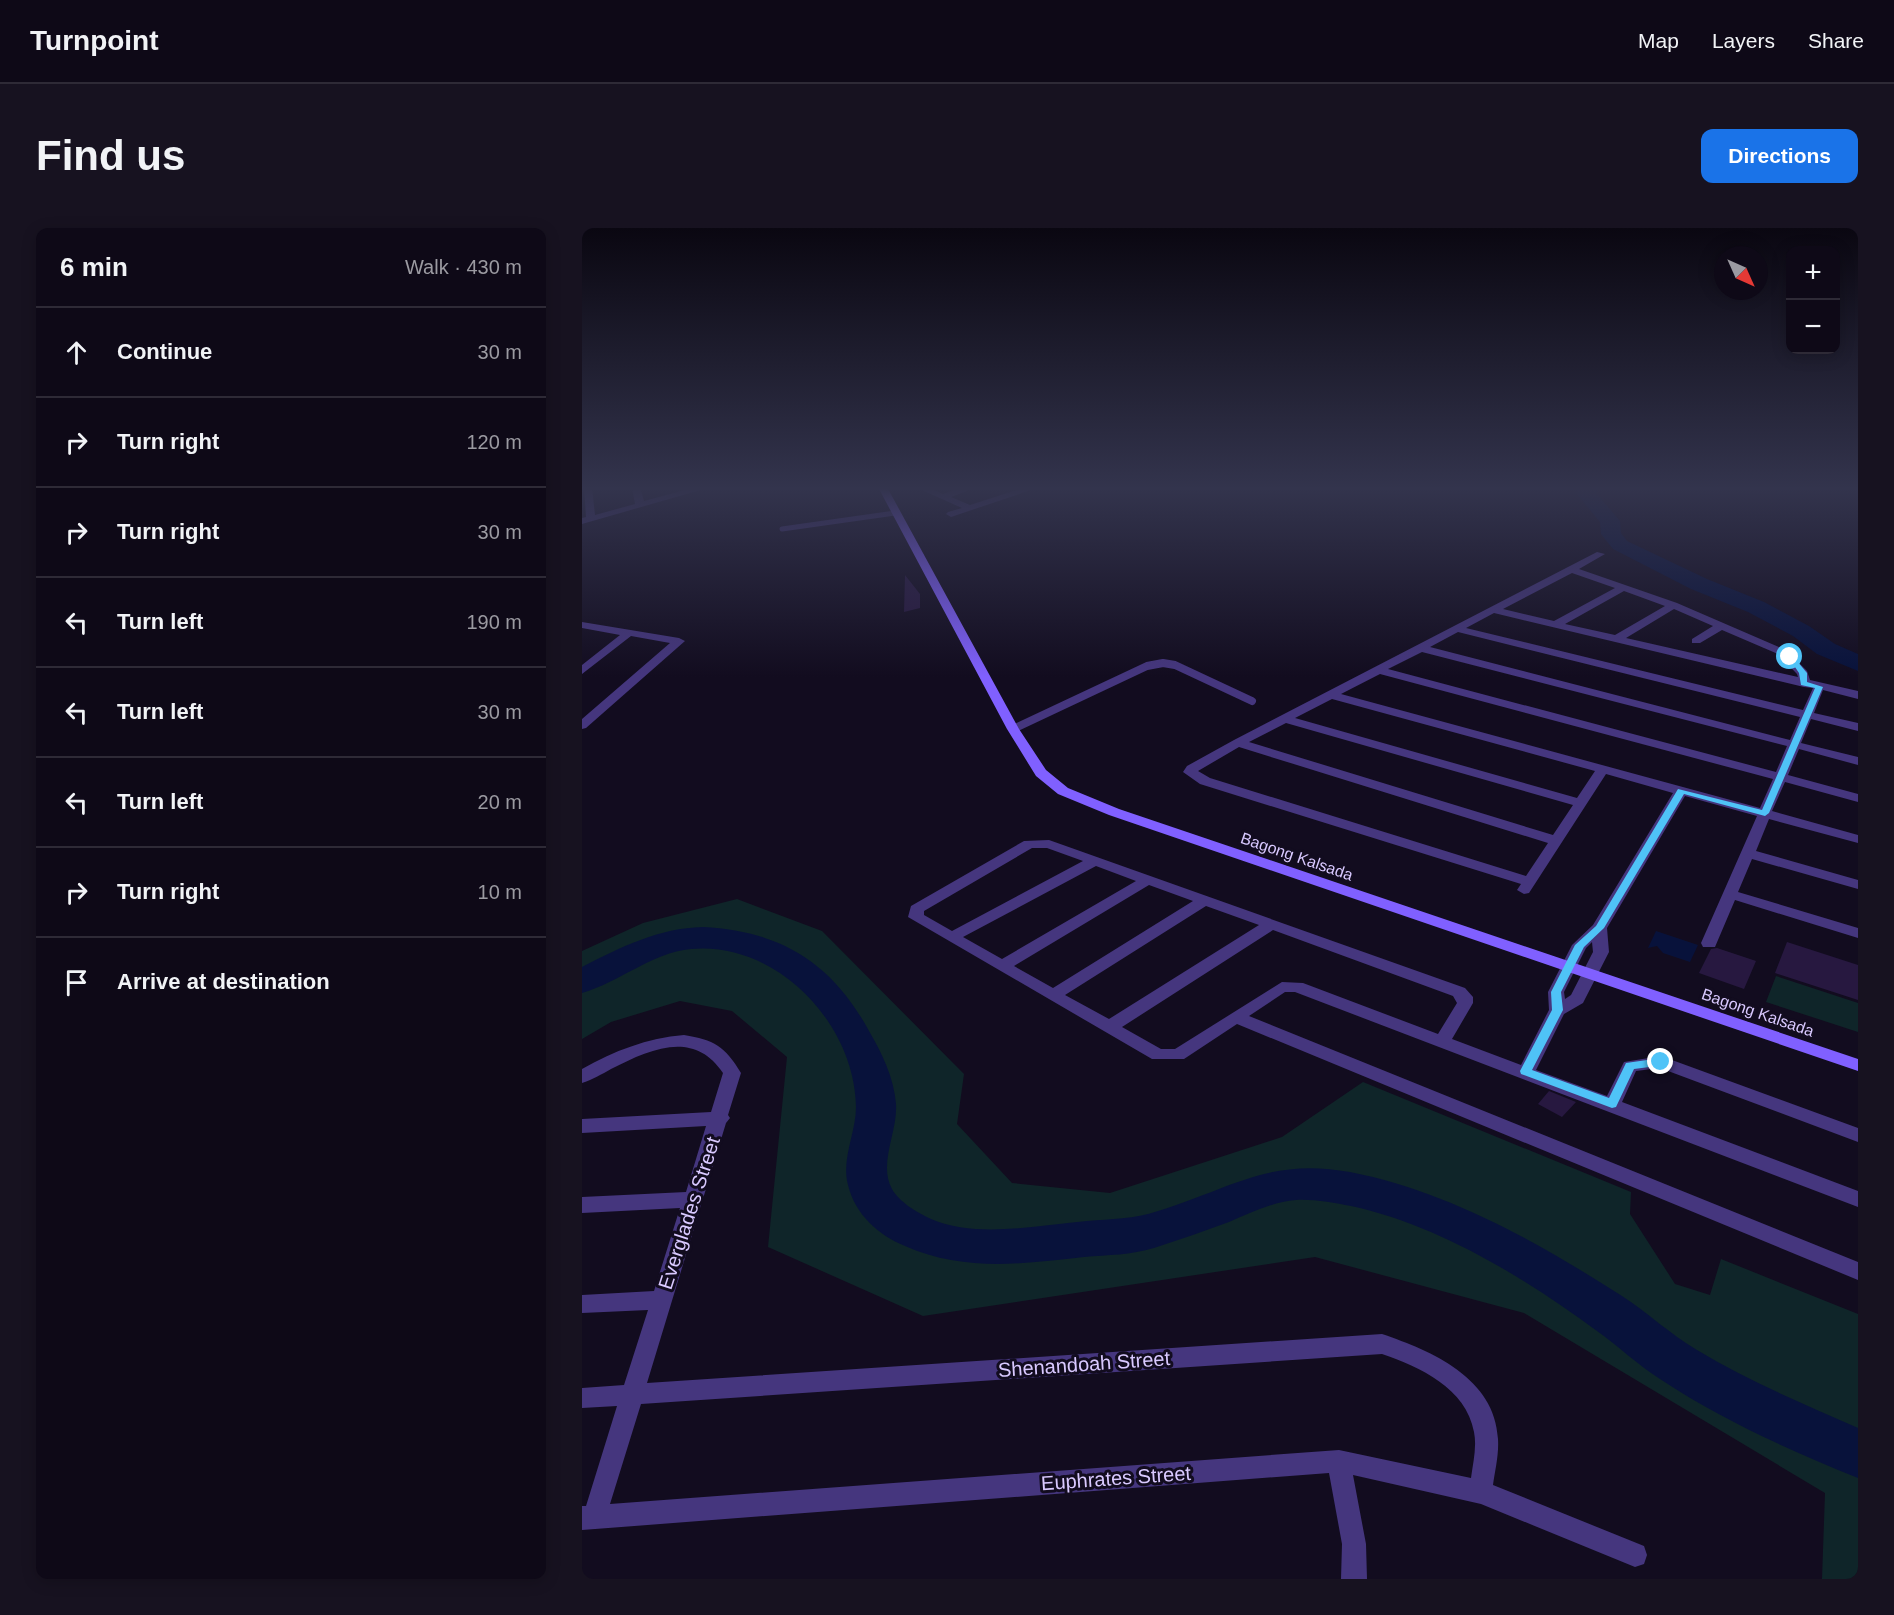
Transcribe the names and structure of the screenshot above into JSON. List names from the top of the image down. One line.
{"streets":{"street":["Bagong Kalsada","Everglades Street","Shenandoah Street","Euphrates Street"]},"crossings":[["Everglades Street","Shenandoah Street"],["Everglades Street","Euphrates Street"],["Shenandoah Street","Euphrates Street"]],"north":"bottom right","page":{"header":"Turnpoint","nav":["Map","Layers","Share"],"buttons":"Directions","title":"Find us","heading":["6 min","Walk · 430 m"],"map_buttons":["+","−"],"list":[["Continue","30 m"],["Turn right","120 m"],["Turn right","30 m"],["Turn left","190 m"],["Turn left","30 m"],["Turn left","20 m"],["Turn right","10 m"],"Arrive at destination"]}}
